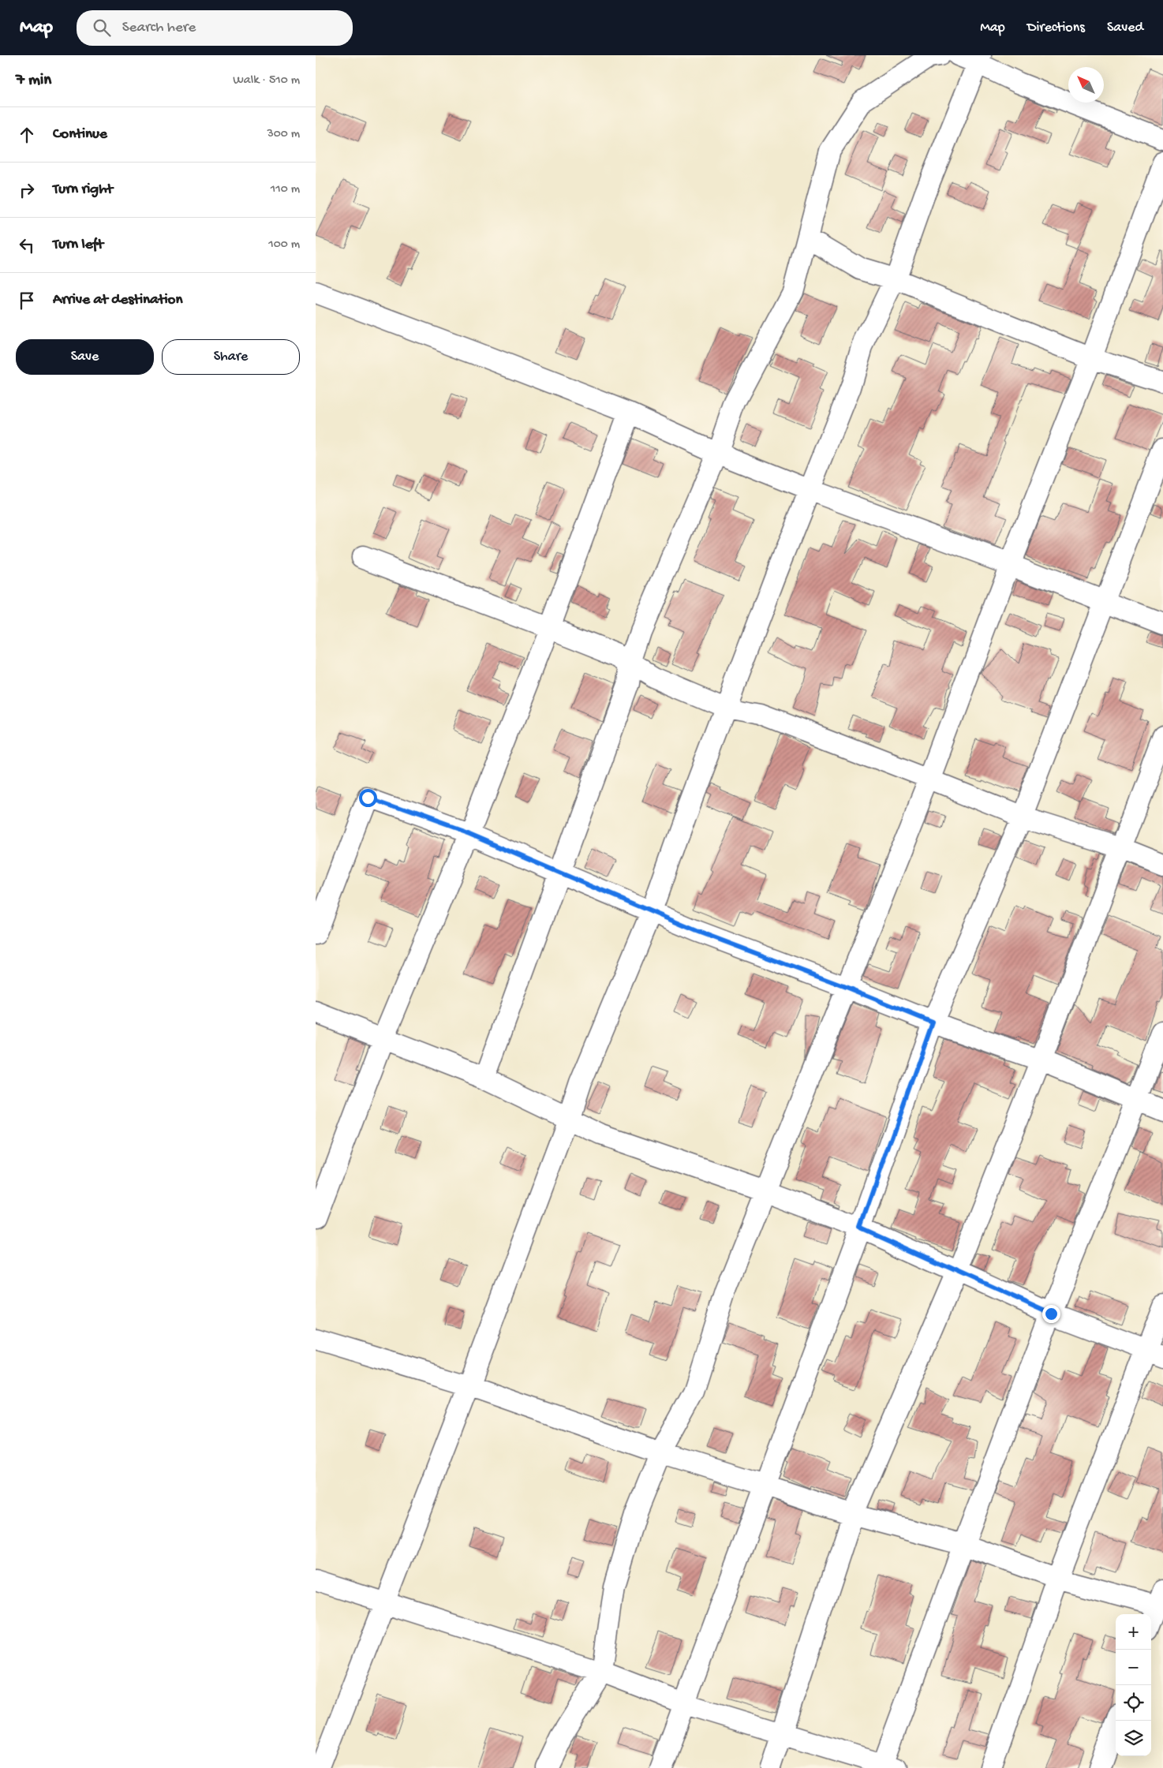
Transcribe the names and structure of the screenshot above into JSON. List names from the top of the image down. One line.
{"north":"top left","page":{"header":"Map","search":"Search here","nav":["Map","Directions","Saved"],"heading":["7 min","Walk · 510 m"],"list":[["Continue","300 m"],["Turn right","110 m"],["Turn left","100 m"],"Arrive at destination"],"buttons":["Save","Share"],"map_buttons":["+","−"]}}
